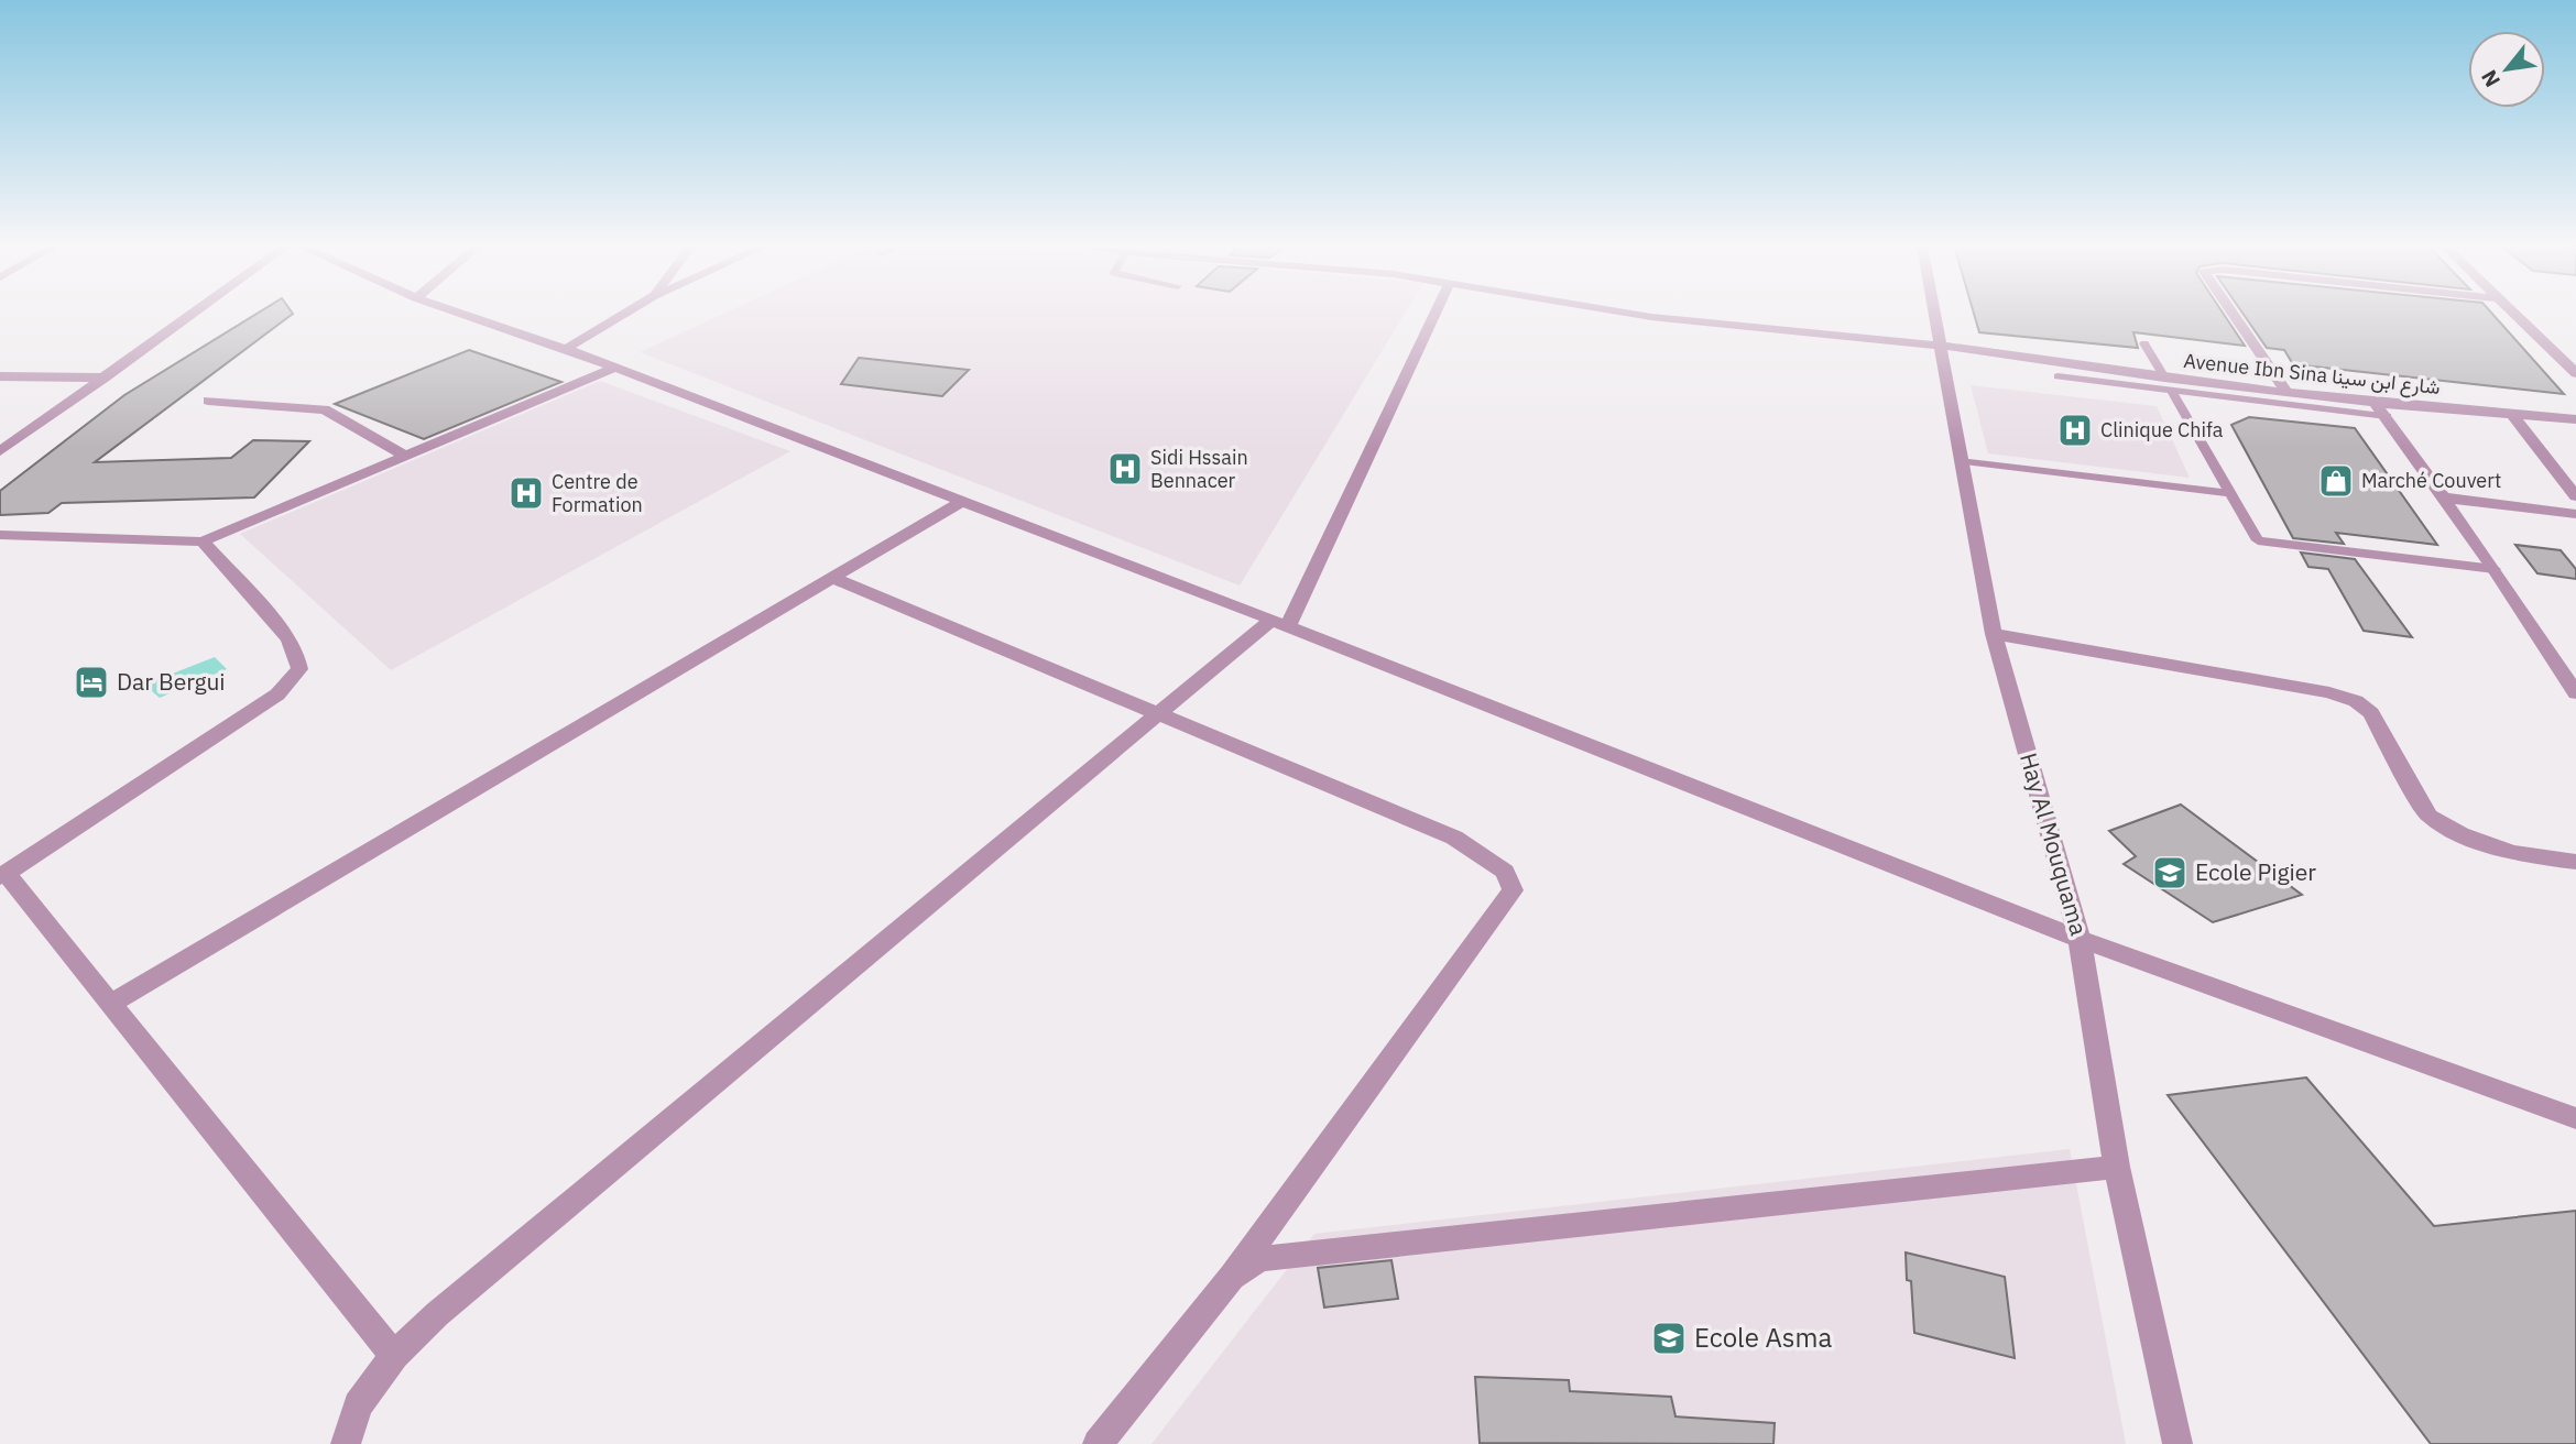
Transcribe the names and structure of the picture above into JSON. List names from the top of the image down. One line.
{"streets":{"street":["Avenue Ibn Sina شارع ابن سينا","Hay Al Mouquama"]},"crossings":[["Avenue Ibn Sina شارع ابن سينا","Hay Al Mouquama"]],"places":{"hospital":["Clinique Chifa","Sidi Hssain Bennacer","Centre de Formation"],"shop":["Marché Couvert"],"hotel":["Dar Bergui"],"school or university":["Ecole Pigier","Ecole Asma"]},"north":"bottom left"}
